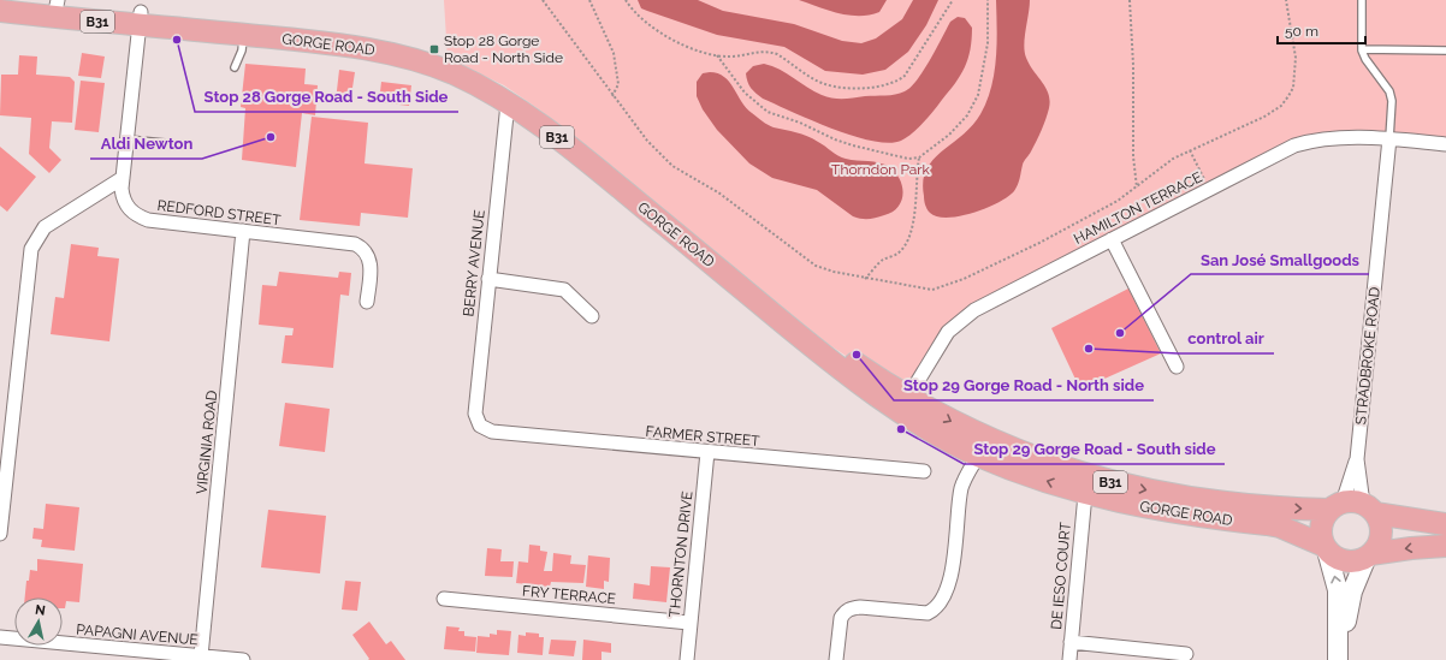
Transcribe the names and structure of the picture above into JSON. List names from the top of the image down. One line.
{"streets":{"main road":["B31","GORGE ROAD"],"street":["HAMILTON TERRACE","REDFORD STREET","BERRY AVENUE","STRADBROKE ROAD","FARMER STREET","VIRGINIA ROAD","THORNTON DRIVE","DE IESO COURT","FRY TERRACE","PAPAGNI AVENUE"]},"crossings":[["B31","GORGE ROAD"],["B31","STRADBROKE ROAD"],["GORGE ROAD","HAMILTON TERRACE"],["GORGE ROAD","REDFORD STREET"],["GORGE ROAD","BERRY AVENUE"],["GORGE ROAD","STRADBROKE ROAD"],["GORGE ROAD","DE IESO COURT"],["HAMILTON TERRACE","STRADBROKE ROAD"],["REDFORD STREET","VIRGINIA ROAD"],["BERRY AVENUE","FARMER STREET"],["FARMER STREET","THORNTON DRIVE"],["VIRGINIA ROAD","PAPAGNI AVENUE"],["THORNTON DRIVE","FRY TERRACE"]],"parks":["Thorndon Park"],"places":{"other":["Stop 28 Gorge Road - South Side","Aldi Newton","San José Smallgoods","control air","Stop 29 Gorge Road - North side","Stop 29 Gorge Road - South side"],"transit":["Stop 28 Gorge Road - North Side"]},"scale_bar":"50 m","north":"top"}
